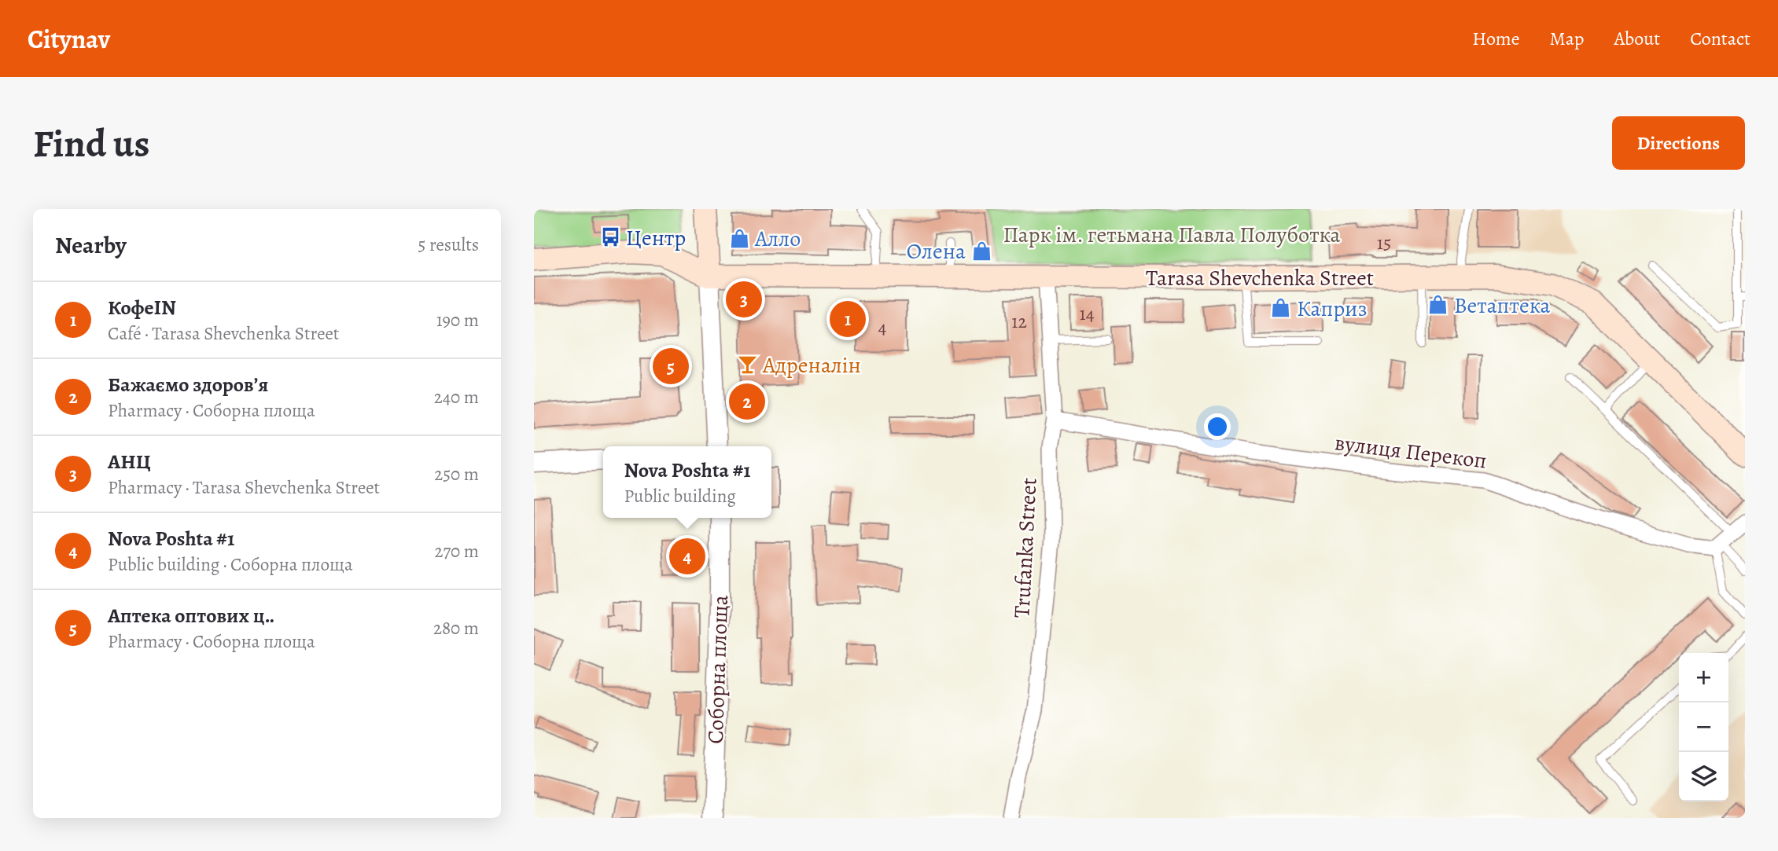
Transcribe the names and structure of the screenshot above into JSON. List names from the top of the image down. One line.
{"streets":{"main road":["Tarasa Shevchenka Street"],"street":["вулиця Перекоп","Trufanka Street","Соборна площа"]},"crossings":[["Tarasa Shevchenka Street","Trufanka Street"],["вулиця Перекоп","Trufanka Street"]],"parks":["Парк ім. гетьмана Павла Полуботка"],"places":{"bus stop":["Центр"],"shop":["Алло","Олена","Ветаптека","Каприз"],"bar":["Адреналін"]},"house_numbers":["15","14","12","4"],"page":{"header":"Citynav","nav":["Home","Map","About","Contact"],"buttons":"Directions","title":"Find us","heading":["Nearby","5 results"],"pins":["3","1","5","2","4"],"list":[{"mark":"1","name":"КофеIN","note":"Café · Tarasa Shevchenka Street","value":"190 m"},{"mark":"2","name":"Бажаємо здоровʼя","note":"Pharmacy · Соборна площа","value":"240 m"},{"mark":"3","name":"АНЦ","note":"Pharmacy · Tarasa Shevchenka Street","value":"250 m"},{"mark":"4","name":"Nova Poshta #1","note":"Public building · Соборна площа","value":"270 m"},{"mark":"5","name":"Аптека оптових ц‥","note":"Pharmacy · Соборна площа","value":"280 m"}],"popup":["Nova Poshta #1","Public building"],"map_buttons":["+","−"]}}
